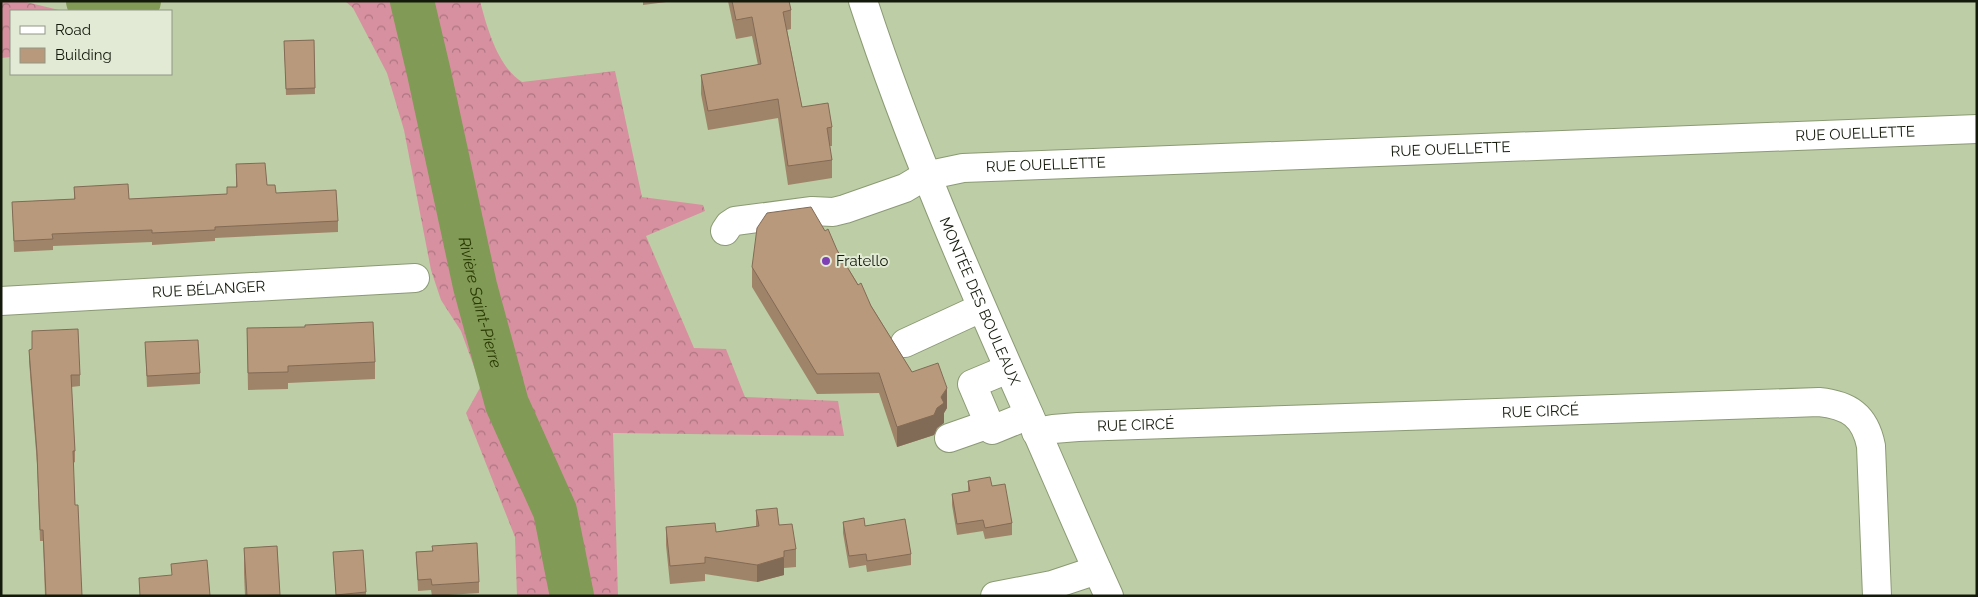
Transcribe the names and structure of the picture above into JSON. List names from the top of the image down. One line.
{"streets":{"street":["RUE OUELLETTE","RUE BÉLANGER","MONTÉE DES BOULEAUX","RUE CIRCÉ"]},"crossings":[["RUE OUELLETTE","MONTÉE DES BOULEAUX"],["MONTÉE DES BOULEAUX","RUE CIRCÉ"]],"water":["Rivière Saint-Pierre"],"places":["Fratello"],"legend":["Road","Building"]}
